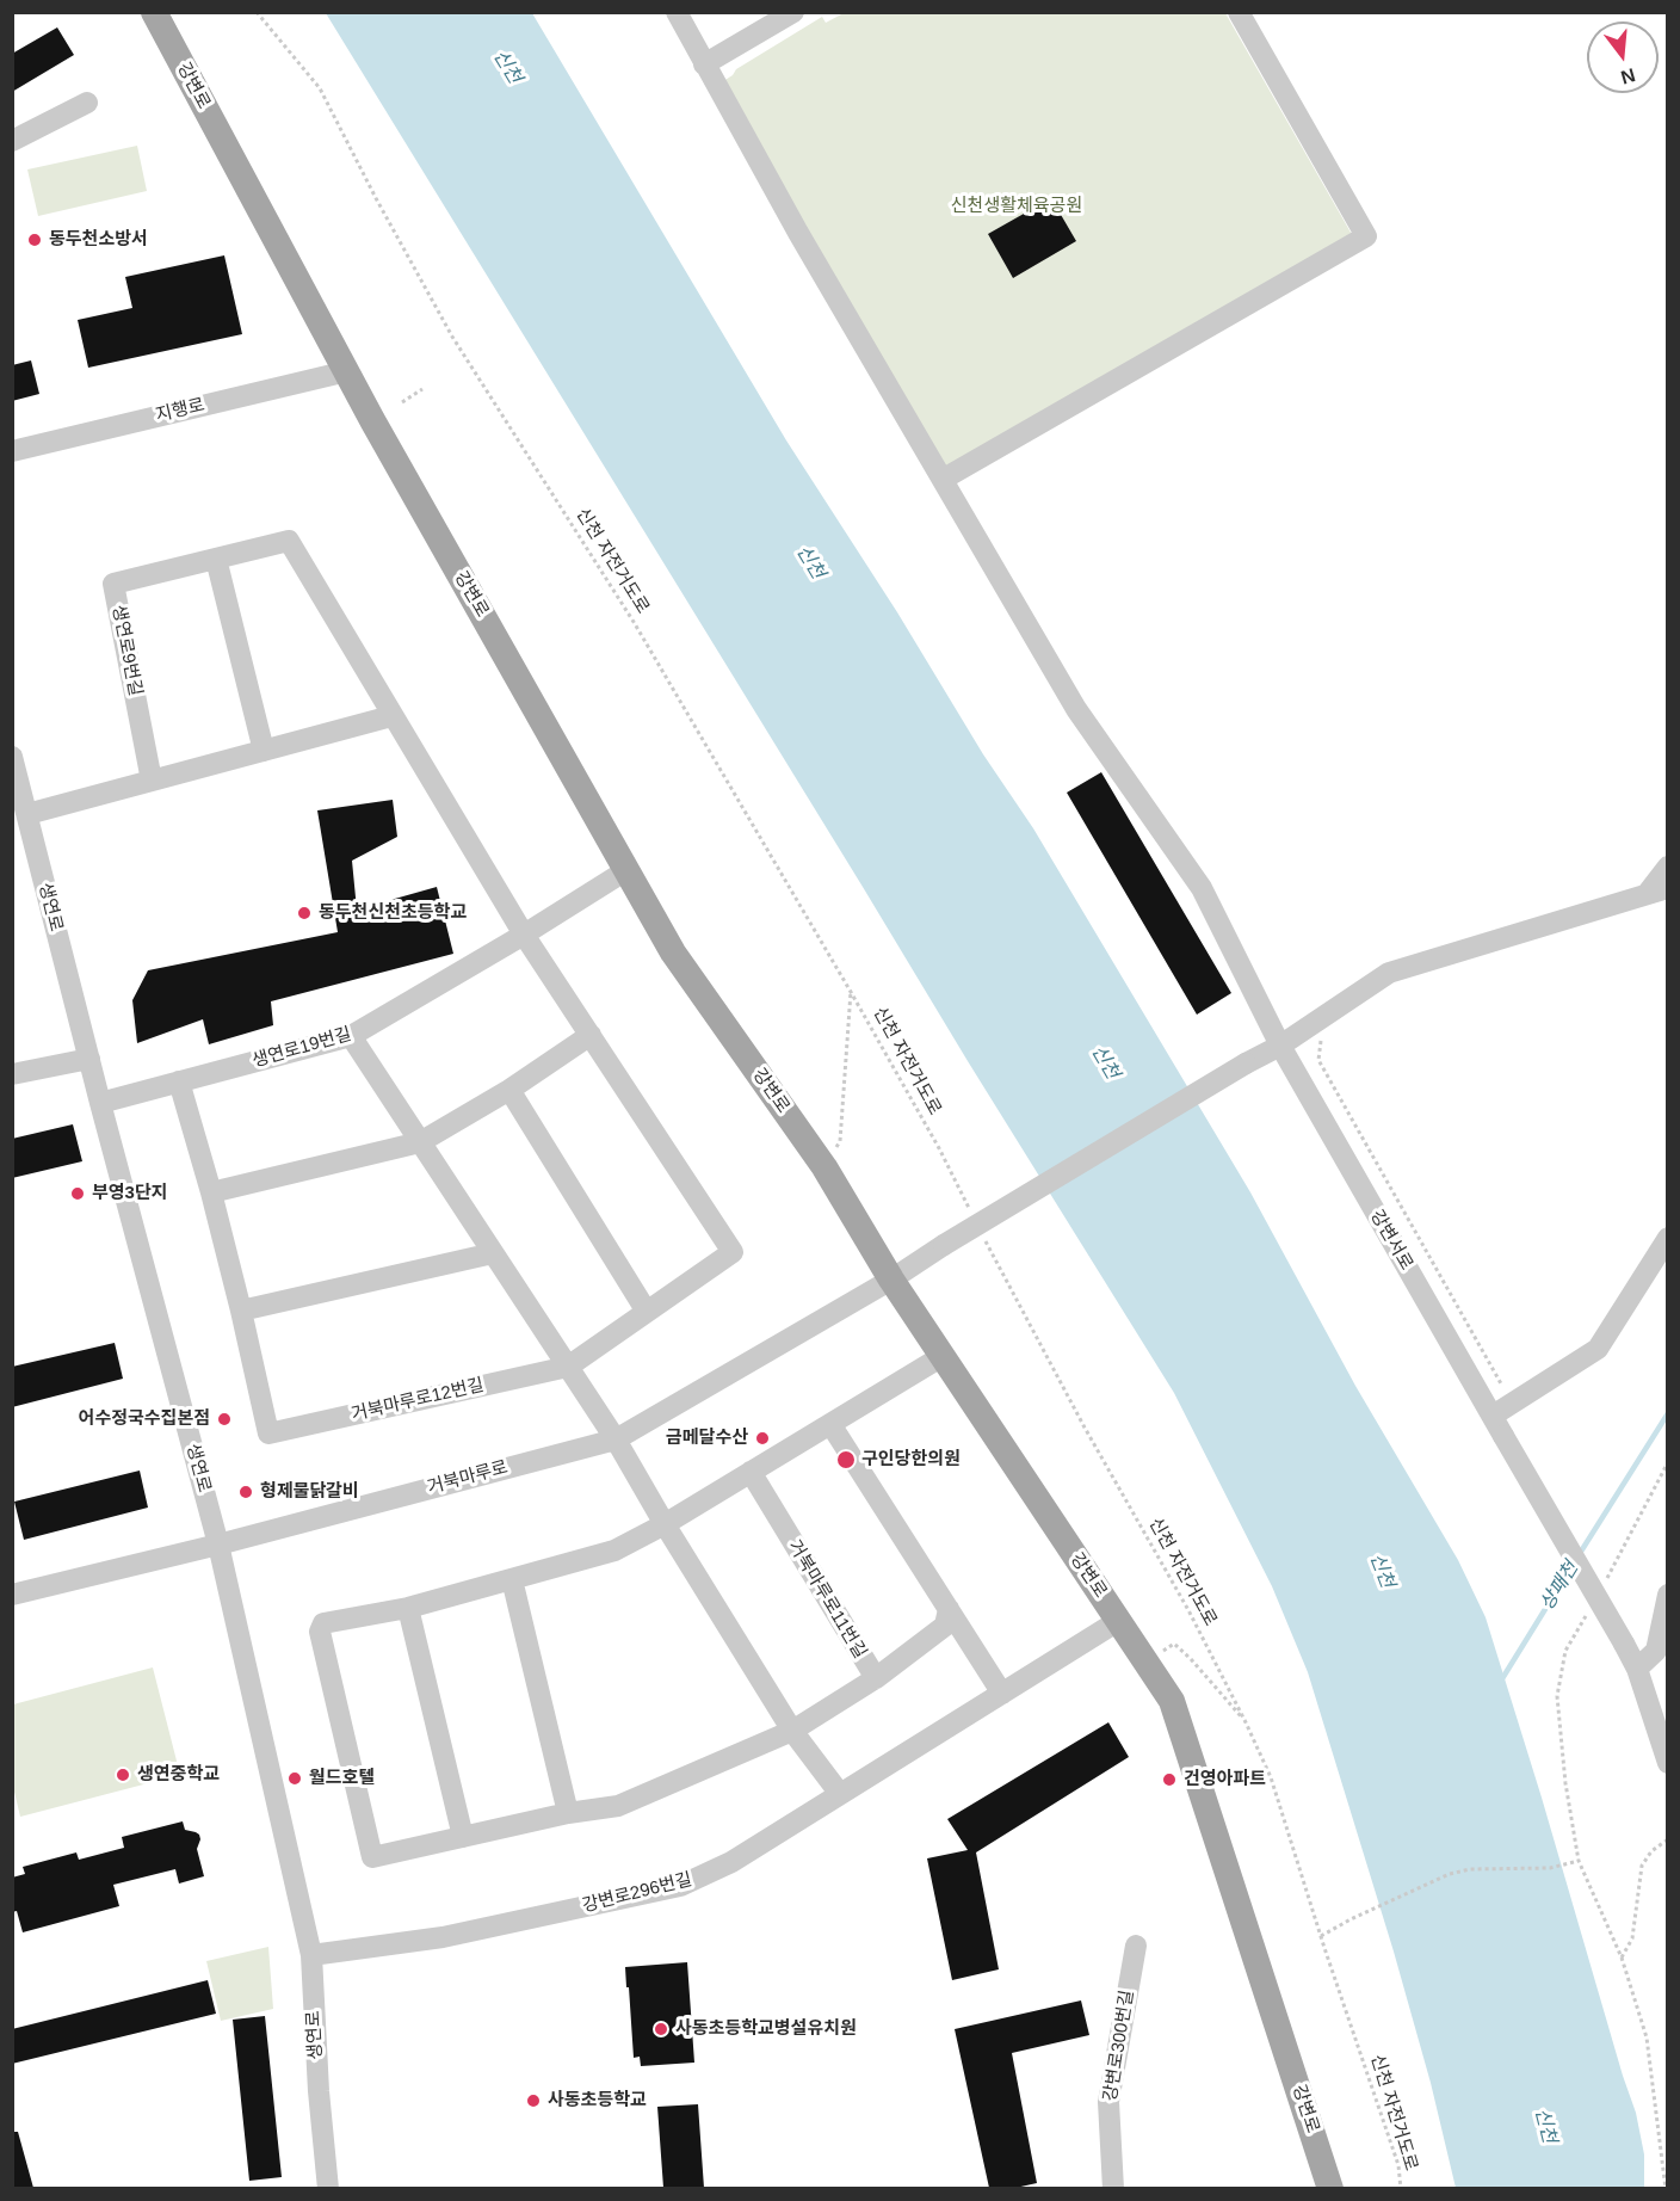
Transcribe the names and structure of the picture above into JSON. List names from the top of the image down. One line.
{"streets":{"main road":["강변로"],"street":["지행로","생연로9번길","생연로","생연로19번길","강변서로","거북마루로12번길","거북마루로","거북마루로11번길","강변로296번길","강변로300번길"],"path":["신천 자전거도로"]},"crossings":[["강변로","지행로"],["강변로","생연로19번길"],["강변로","거북마루로"],["강변로","강변로296번길"],["생연로9번길","생연로19번길"],["생연로","생연로19번길"],["생연로","거북마루로"],["생연로","강변로296번길"],["강변서로","거북마루로"]],"water":["신천","상패천"],"parks":["신천생활체육공원"],"places":["동두천소방서","동두천신천초등학교","부영3단지","어수정국수집본점","금메달수산","구인당한의원","형제물닭갈비","생연중학교","월드호텔","건영아파트","사동초등학교병설유치원","사동초등학교"],"north":"bottom"}
